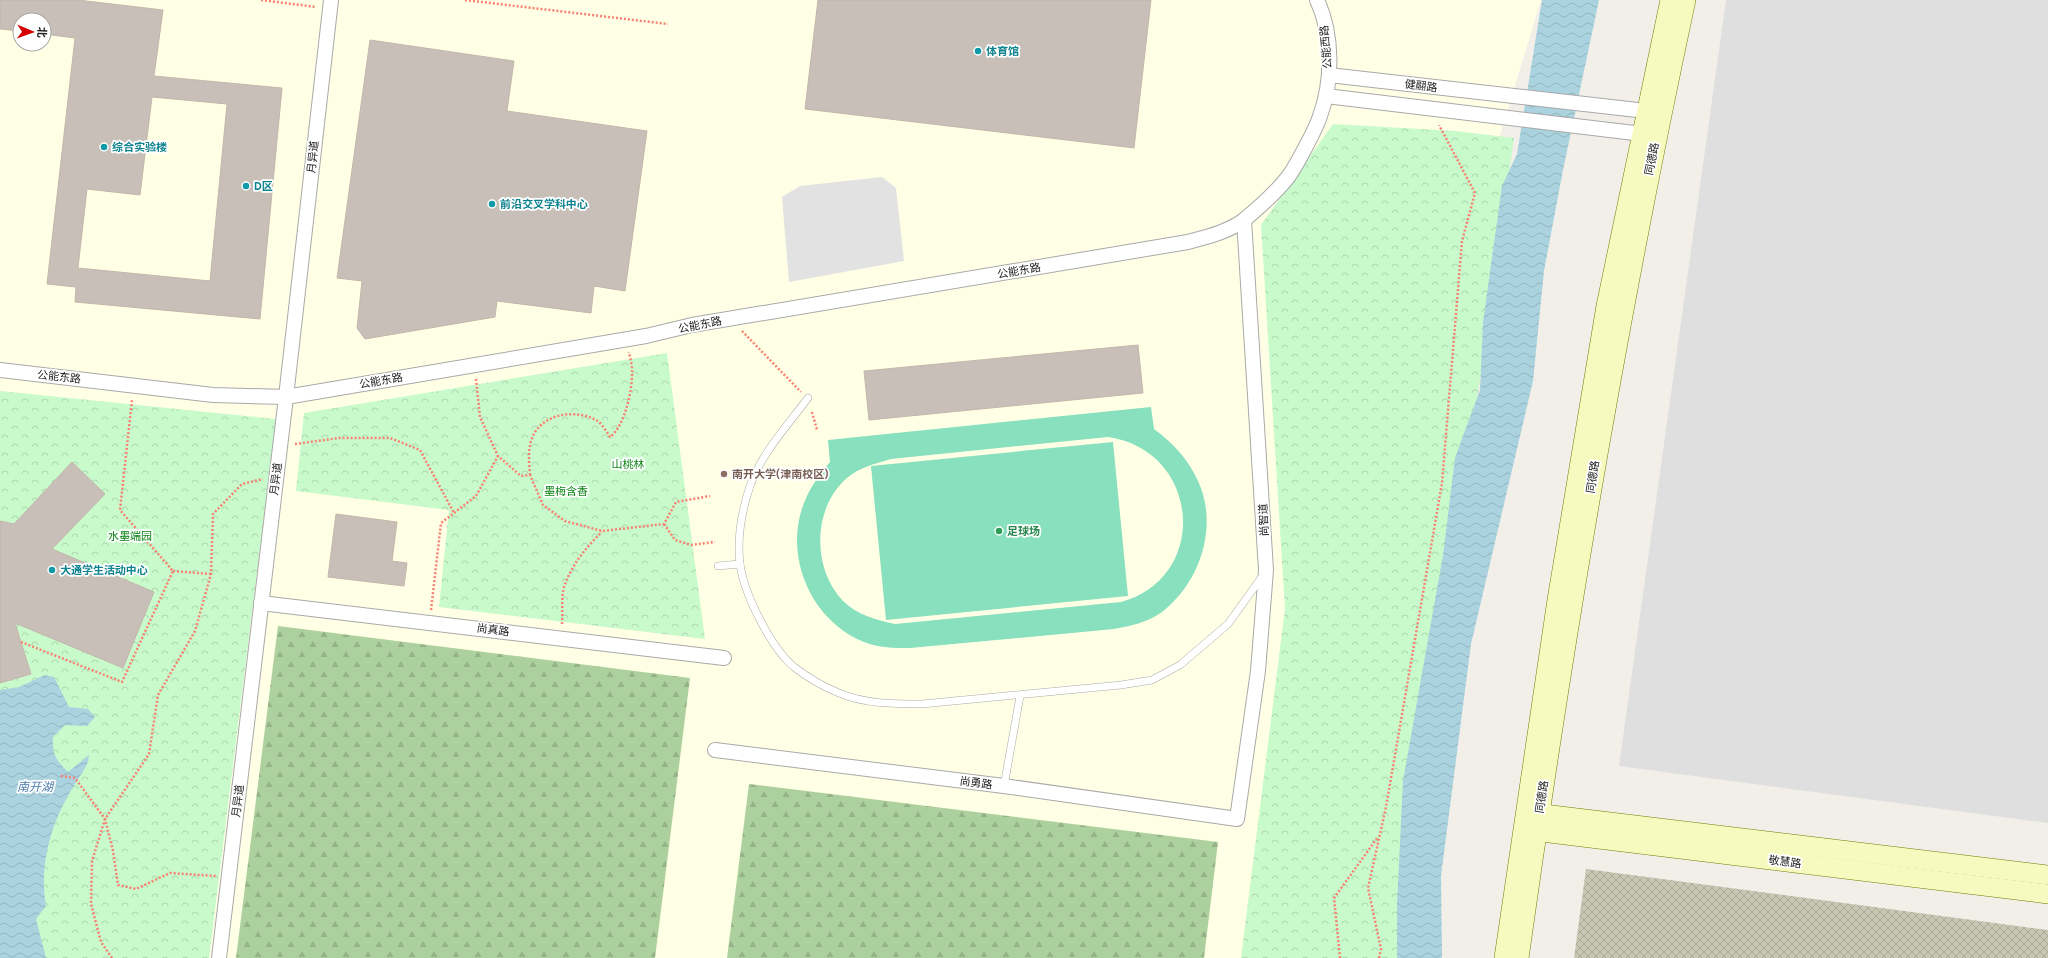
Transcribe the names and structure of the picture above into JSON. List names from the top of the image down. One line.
{"streets":{"main road":["同德路","敬慧路"],"street":["公能西路","健翮路","月异道","公能东路","尚智道","尚真路","尚勇路"]},"crossings":[["公能西路","健翮路"],["公能西路","公能东路"],["健翮路","同德路"],["健翮路","公能东路"],["月异道","公能东路"],["月异道","尚真路"],["同德路","敬慧路"],["公能东路","尚智道"],["尚智道","尚勇路"]],"water":["南开湖"],"parks":["山桃林","墨梅含香","水墨端园"],"places":["体育馆","综合实验楼","D区","前沿交叉学科中心","南开大学(津南校区)","足球场","大通学生活动中心"],"north":"right"}
